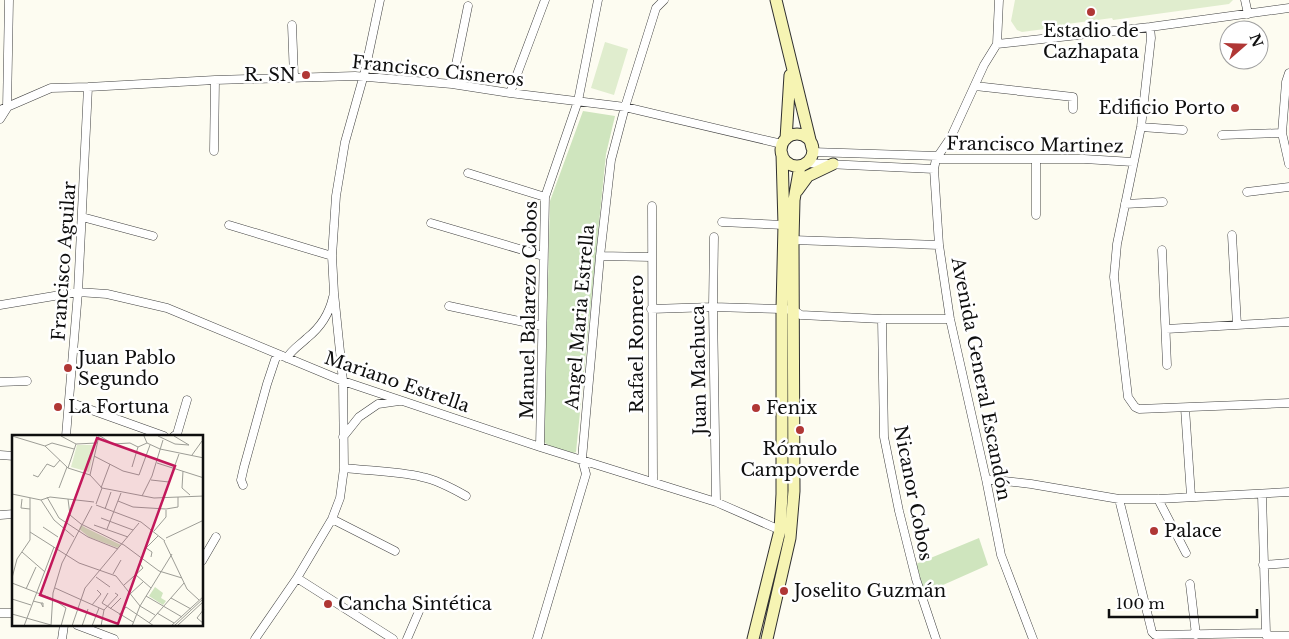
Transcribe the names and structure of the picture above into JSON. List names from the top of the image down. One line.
{"streets":{"street":["Francisco Cisneros","Francisco Martinez","Francisco Aguilar","Manuel Balarezo Cobos","Angel Maria Estrella","Rafael Romero","Juan Machuca","Avenida General Escandón","Mariano Estrella","Nicanor Cobos"]},"crossings":[["Francisco Cisneros","Francisco Aguilar"],["Francisco Cisneros","Manuel Balarezo Cobos"],["Francisco Cisneros","Angel Maria Estrella"],["Francisco Martinez","Avenida General Escandón"],["Francisco Aguilar","Mariano Estrella"],["Manuel Balarezo Cobos","Mariano Estrella"],["Angel Maria Estrella","Mariano Estrella"],["Rafael Romero","Mariano Estrella"],["Juan Machuca","Mariano Estrella"]],"places":["Estadio de Cazhapata","R. SN","Edificio Porto","Juan Pablo Segundo","La Fortuna","Fenix","Rómulo Campoverde","Palace","Joselito Guzmán","Cancha Sintética"],"scale_bar":"100 m","north":"right"}
